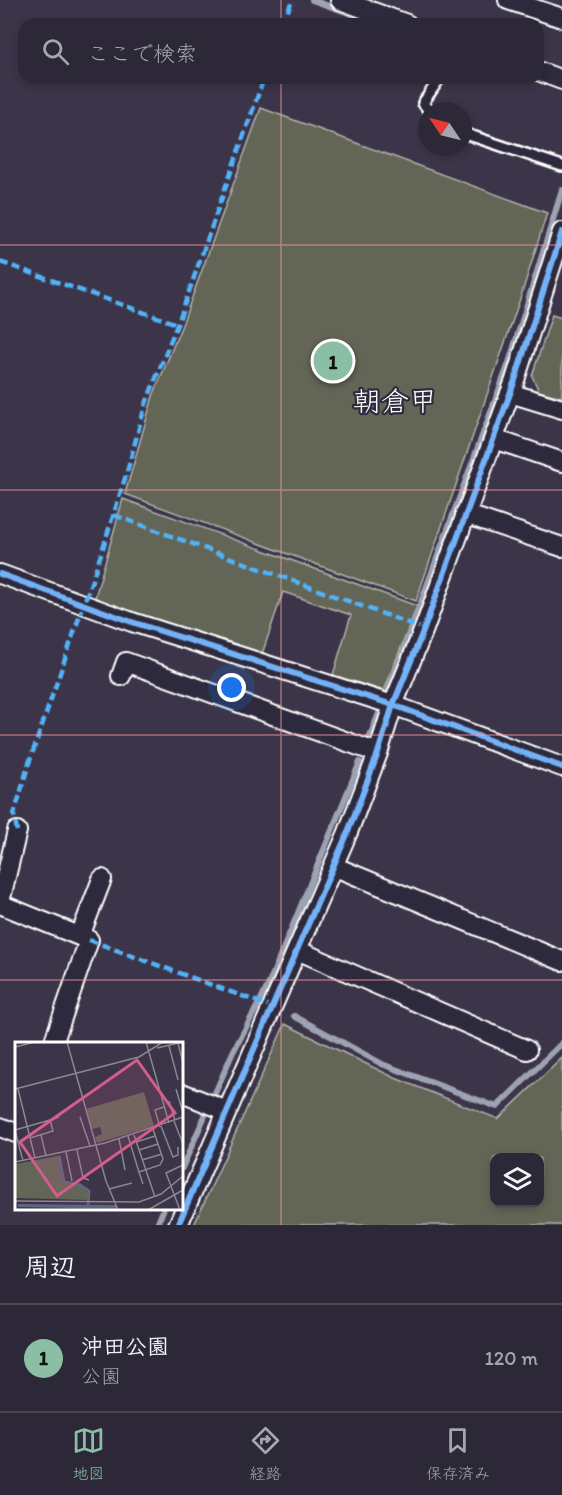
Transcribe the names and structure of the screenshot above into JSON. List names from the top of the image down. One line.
{"districts":["朝倉甲"],"north":"top left","page":{"search":"ここで検索","pins":"1","heading":"周辺","list":[{"mark":"1","name":"沖田公園","note":"公園","value":"120 m"}],"nav":["地図","経路","保存済み"]}}
